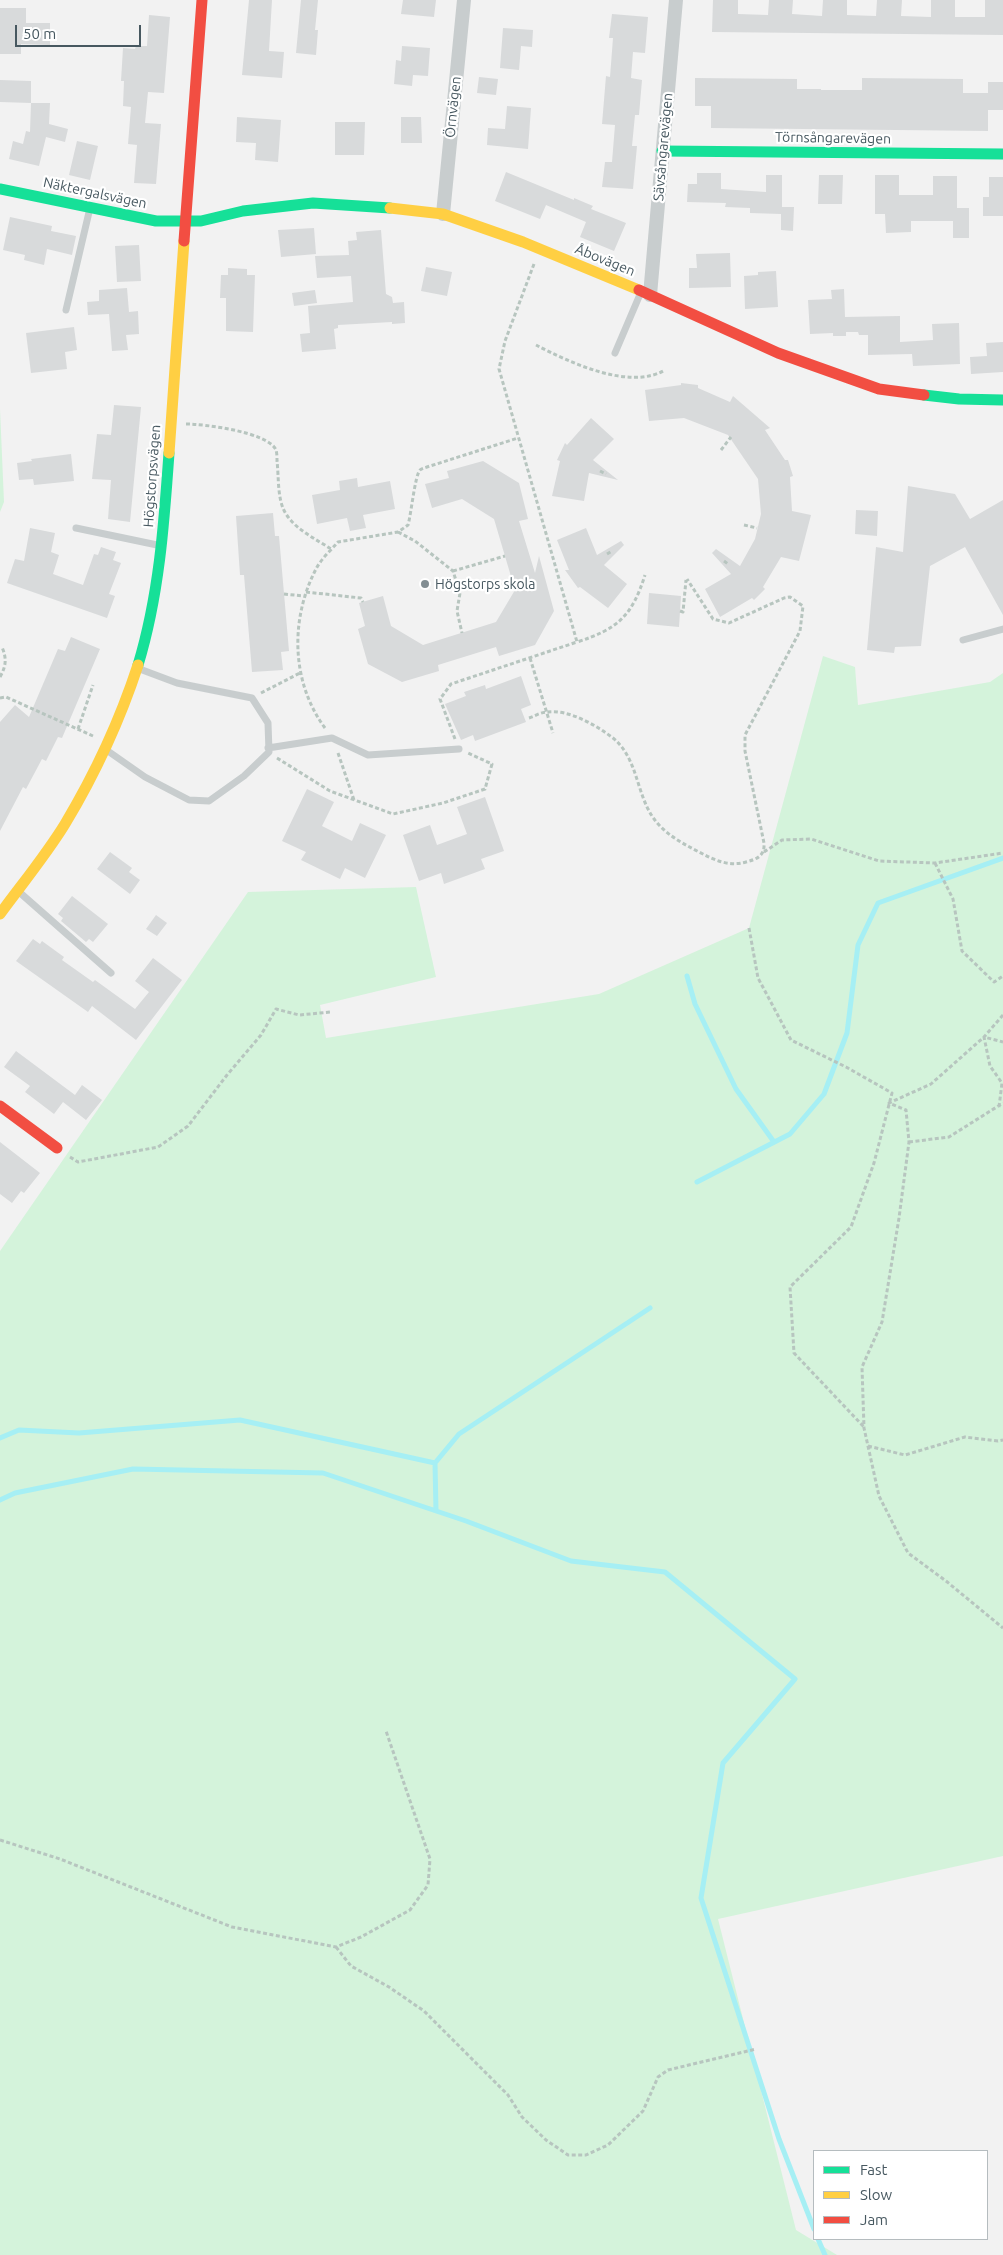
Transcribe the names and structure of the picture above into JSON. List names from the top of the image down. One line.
{"streets":{"street":["Örnvägen","Törnsångarevägen","Sävsångarevägen","Näktergalsvägen","Åbovägen","Högstorpsvägen"]},"crossings":[["Örnvägen","Åbovägen"],["Törnsångarevägen","Sävsångarevägen"],["Sävsångarevägen","Åbovägen"],["Näktergalsvägen","Åbovägen"],["Näktergalsvägen","Högstorpsvägen"],["Åbovägen","Högstorpsvägen"]],"places":["Högstorps skola"],"legend":["Fast","Slow","Jam"],"scale_bar":"50 m"}
